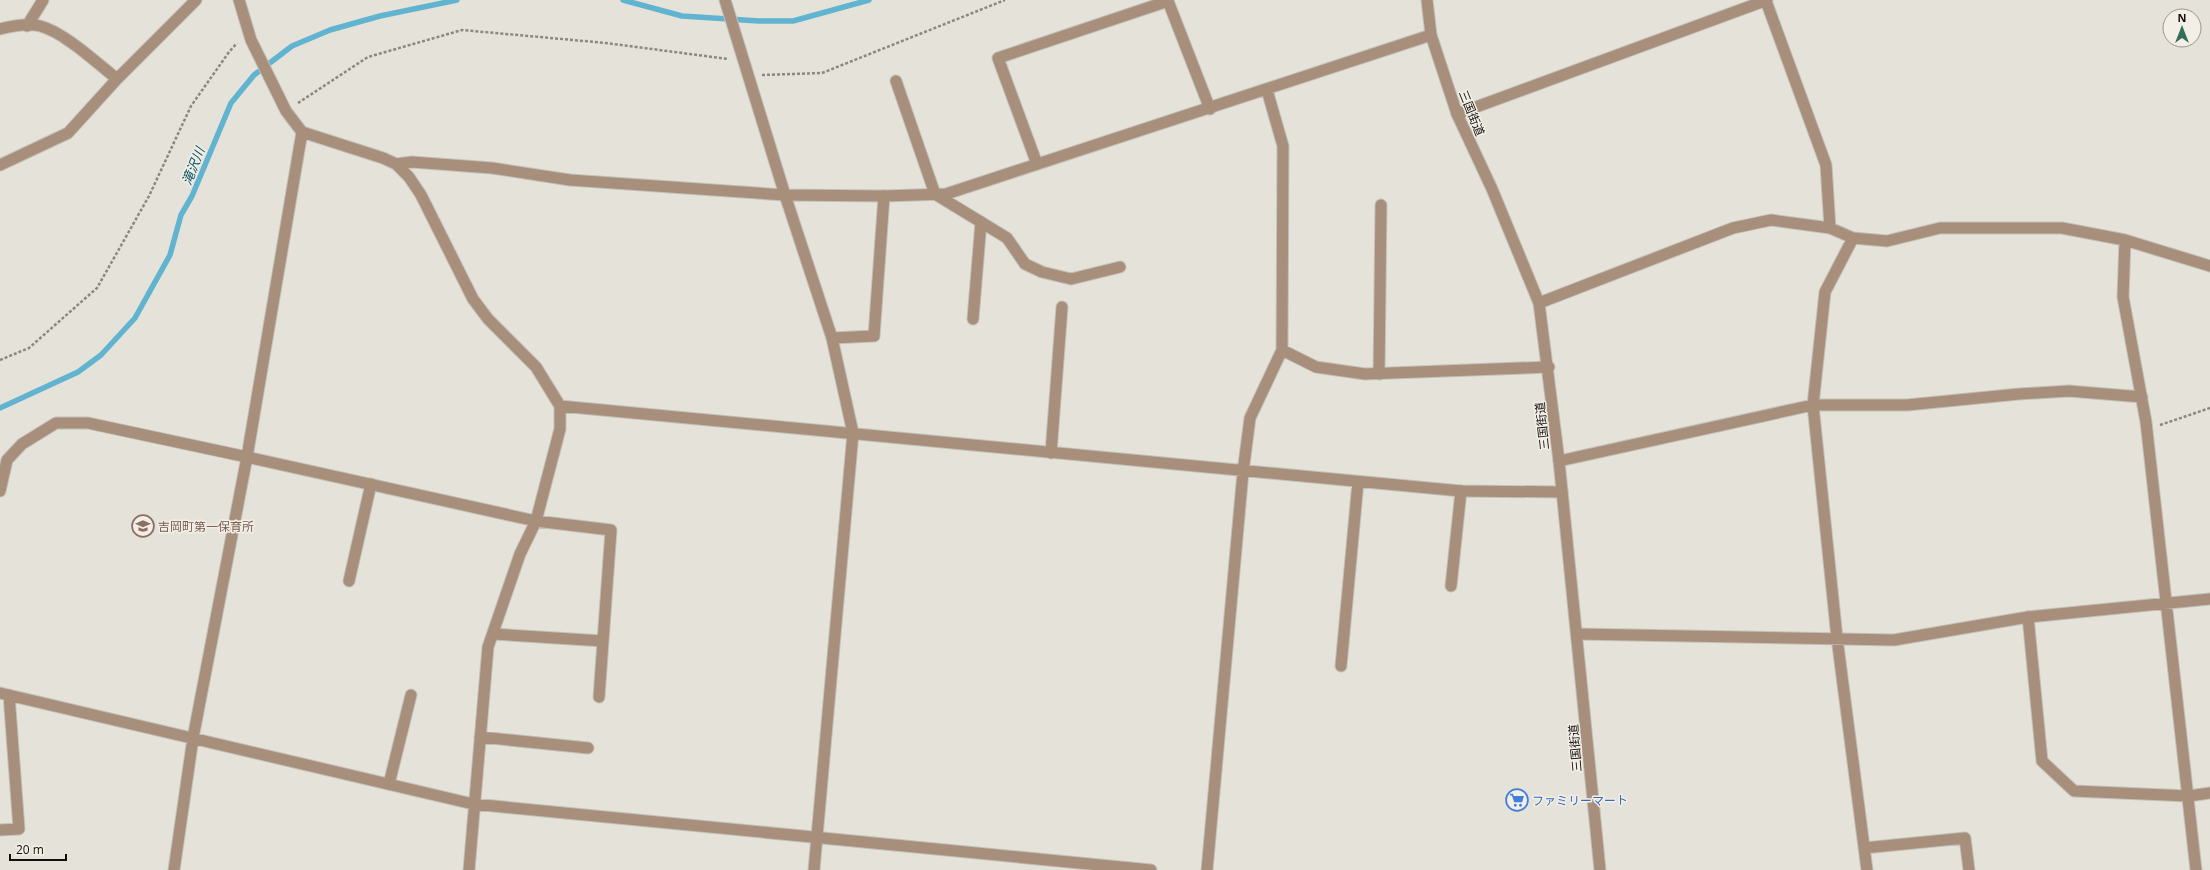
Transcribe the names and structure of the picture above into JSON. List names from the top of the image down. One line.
{"streets":{"street":["三国街道"]},"water":["滝沢川"],"places":{"school or university":["吉岡町第一保育所"],"supermarket":["ファミリーマート"]},"scale_bar":"20 m","north":"top"}
